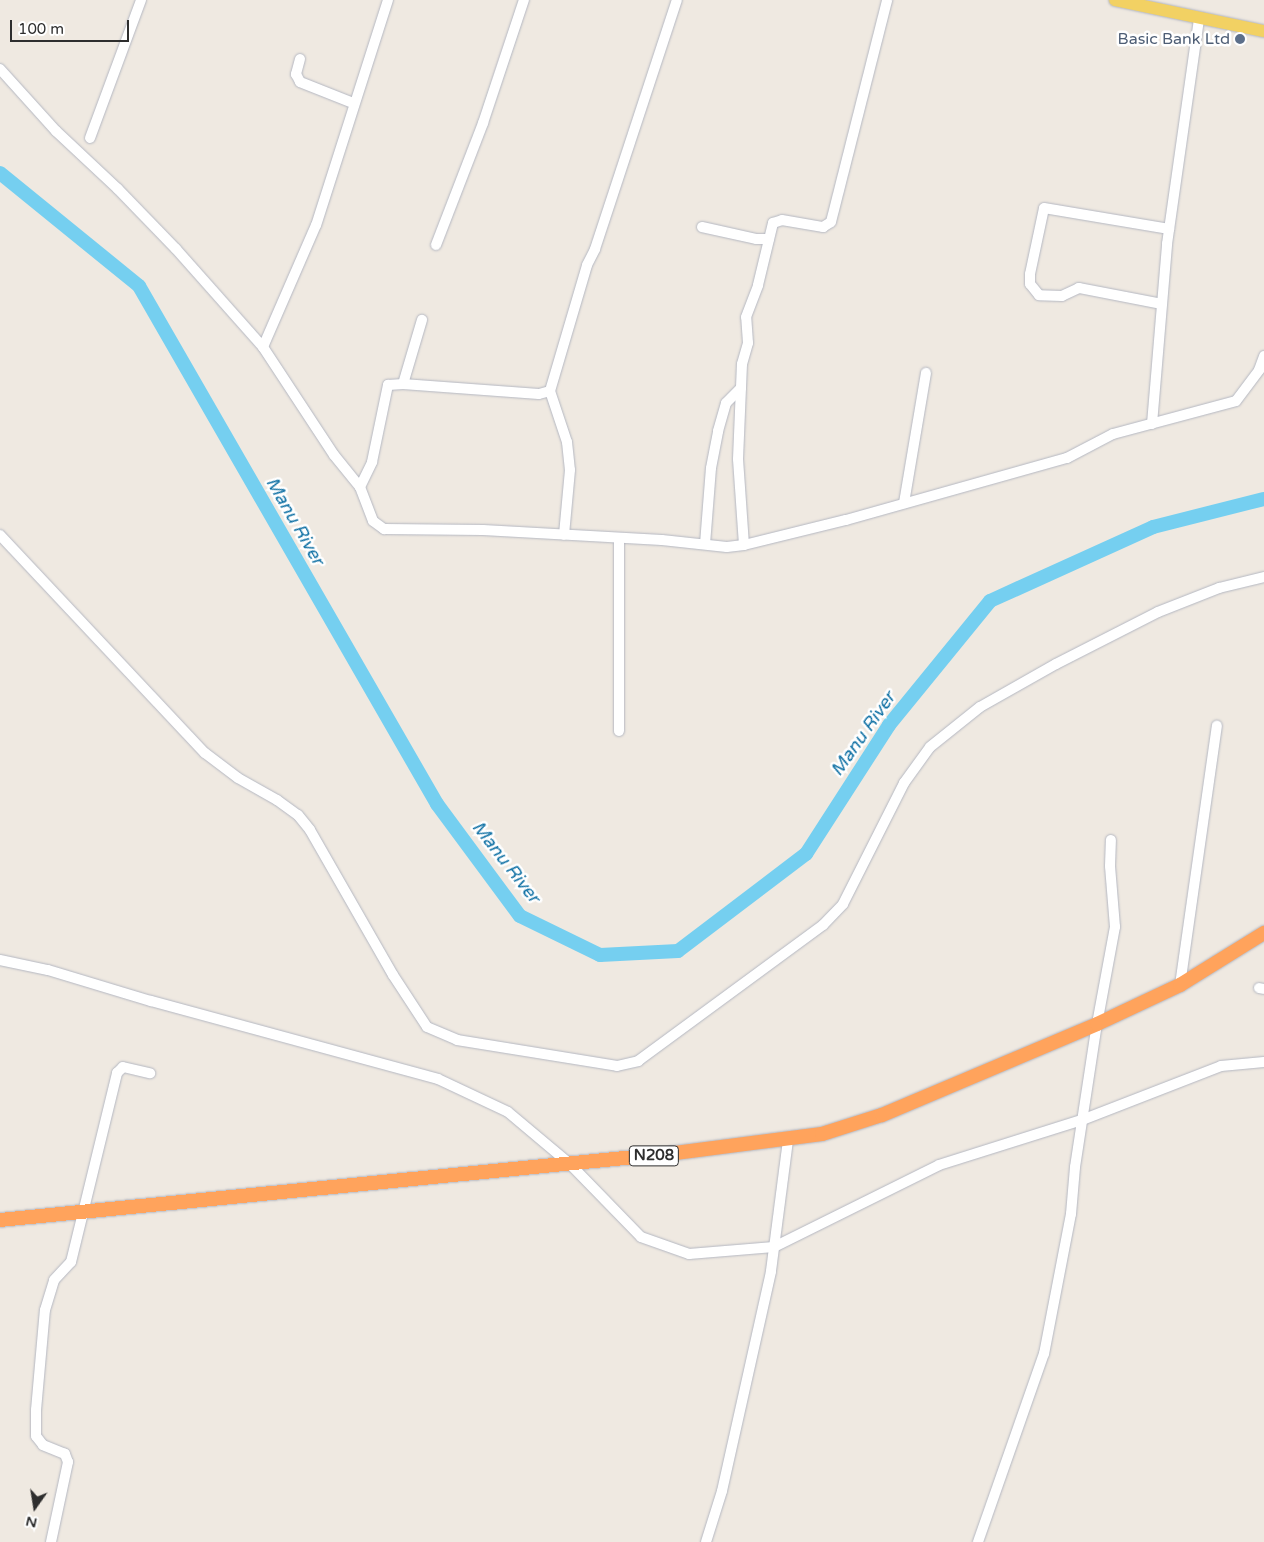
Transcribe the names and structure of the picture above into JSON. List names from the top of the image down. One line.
{"streets":{"highway":["N208"]},"water":["Manu River"],"places":["Basic Bank Ltd"],"scale_bar":"100 m","north":"bottom"}
